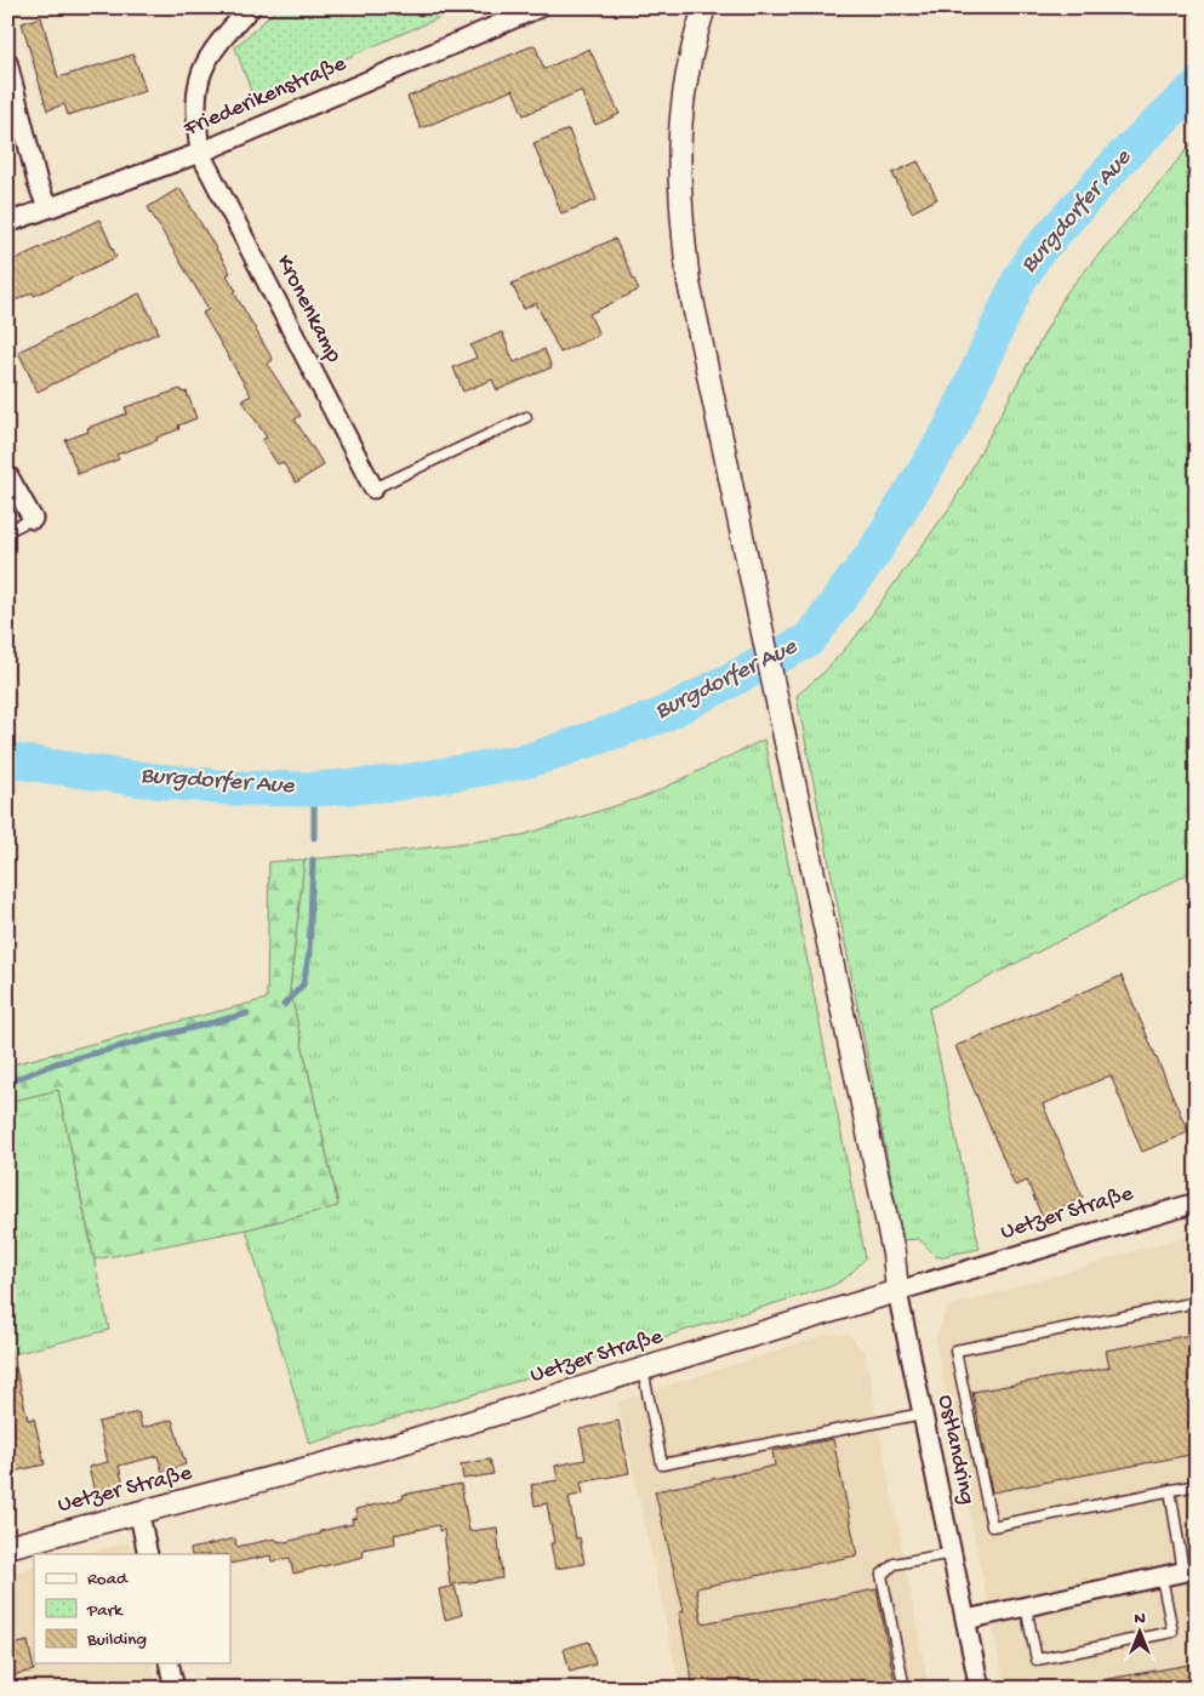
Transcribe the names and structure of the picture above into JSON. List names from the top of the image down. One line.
{"streets":{"street":["Friederikenstraße","Kronenkamp","Uetzer Straße","Ostlandring"]},"crossings":[["Friederikenstraße","Kronenkamp"],["Uetzer Straße","Ostlandring"]],"water":["Burgdorfer Aue"],"legend":["Road","Park","Building"],"north":"top"}
